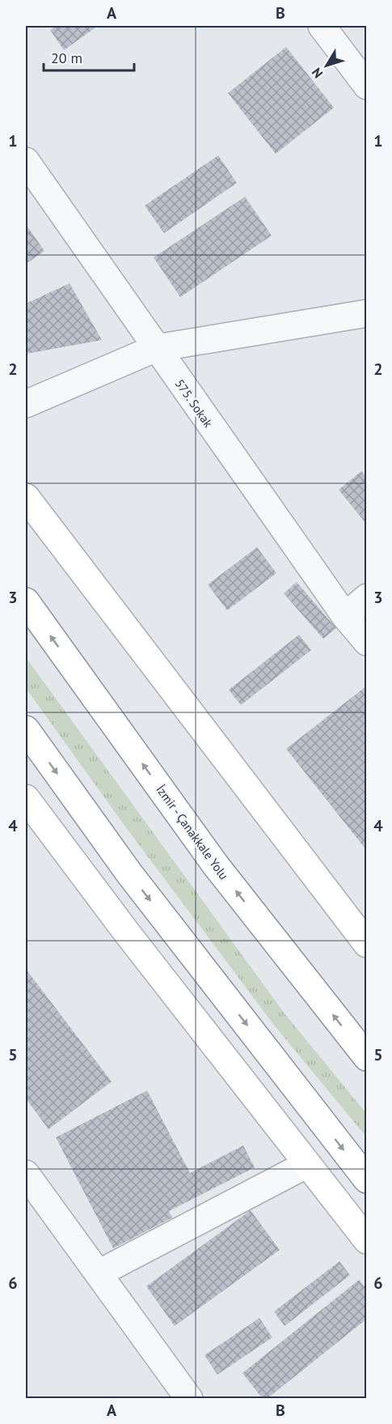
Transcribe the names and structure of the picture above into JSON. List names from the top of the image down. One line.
{"streets":{"main road":["İzmir - Çanakkale Yolu"],"street":["575. Sokak"]},"scale_bar":"20 m","north":"bottom left","grid":{"columns":["A","B"],"rows":["1","2","3","4","5","6"]}}
